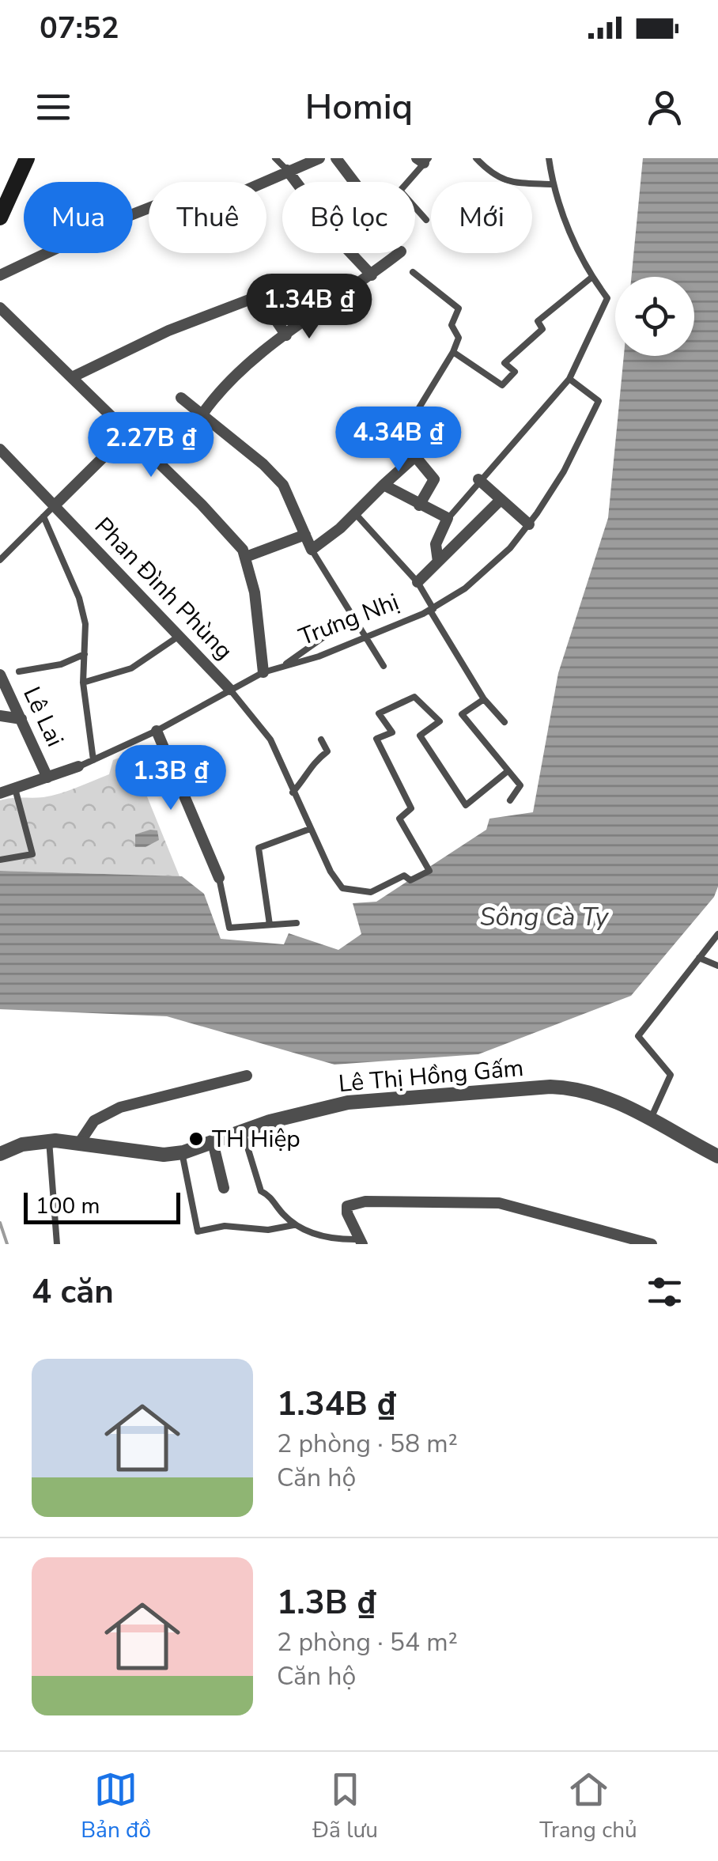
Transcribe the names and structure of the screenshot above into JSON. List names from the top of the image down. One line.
{"streets":{"street":["Phan Đình Phùng","Trưng Nhị","Lê Lai","Lê Thị Hồng Gấm"]},"crossings":[["Phan Đình Phùng","Trưng Nhị"],["Trưng Nhị","Lê Lai"]],"water":["Sông Cà Ty"],"places":["TH Hiệp"],"scale_bar":"100 m","page":{"status":"07:52","header":"Homiq","chip":["Mua","Thuê","Bộ lọc","Mới"],"price":["1.34B ₫","4.34B ₫","2.27B ₫","1.3B ₫"],"scale":"100 m","heading":"4 căn","list":[{"name":"1.34B ₫","note":"2 phòng · 58 m² · Căn hộ"},{"name":"1.3B ₫","note":"2 phòng · 54 m² · Căn hộ"}],"tabs":["Bản đồ","Đã lưu","Trang chủ"]}}
